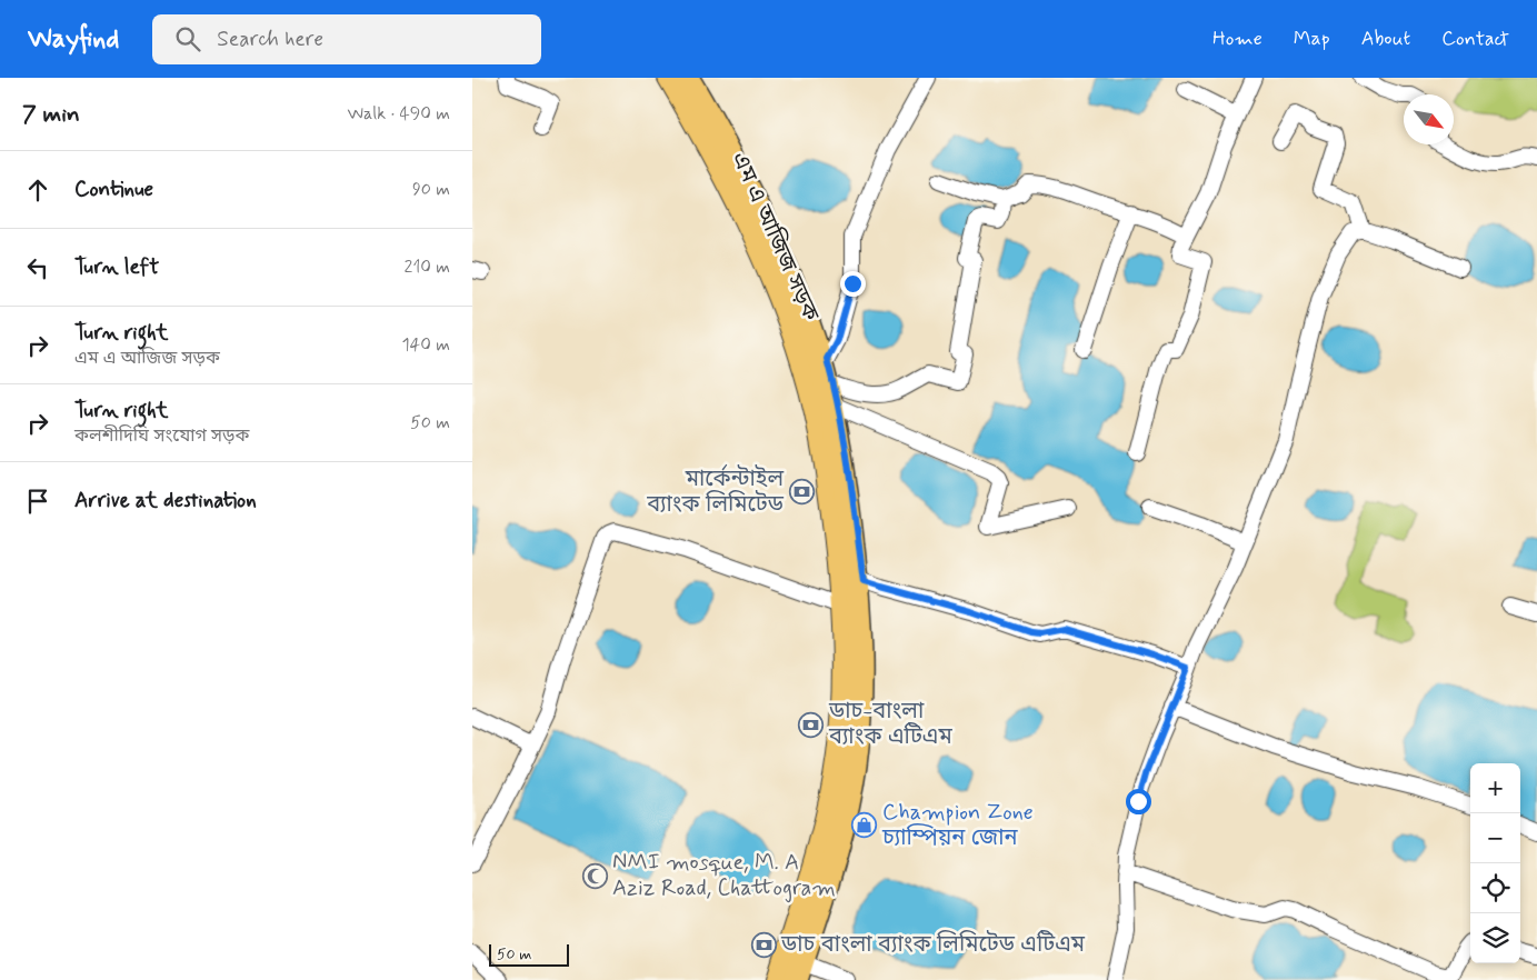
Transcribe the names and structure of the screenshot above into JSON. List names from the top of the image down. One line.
{"streets":{"main road":["এম এ আজিজ সড়ক"]},"places":{"bank":["মার্কেন্টাইল ব্যাংক লিমিটেড","ডাচ-বাংলা ব্যাংক এটিএম","ডাচ বাংলা ব্যাংক লিমিটেড এটিএম"],"shop":["Champion Zone চ্যাম্পিয়ন জোন"],"mosque":["NMI mosque, M. A Aziz Road, Chattogram"]},"scale_bar":"50 m","north":"bottom right","page":{"header":"Wayfind","search":"Search here","nav":["Home","Map","About","Contact"],"heading":["7 min","Walk · 490 m"],"list":[["Continue","90 m"],["Turn left","210 m"],["Turn right","এম এ আজিজ সড়ক","140 m"],["Turn right","কলশীদিঘি সংযোগ সড়ক","50 m"],"Arrive at destination"],"map_buttons":["+","−"],"scale":"50 m"}}
